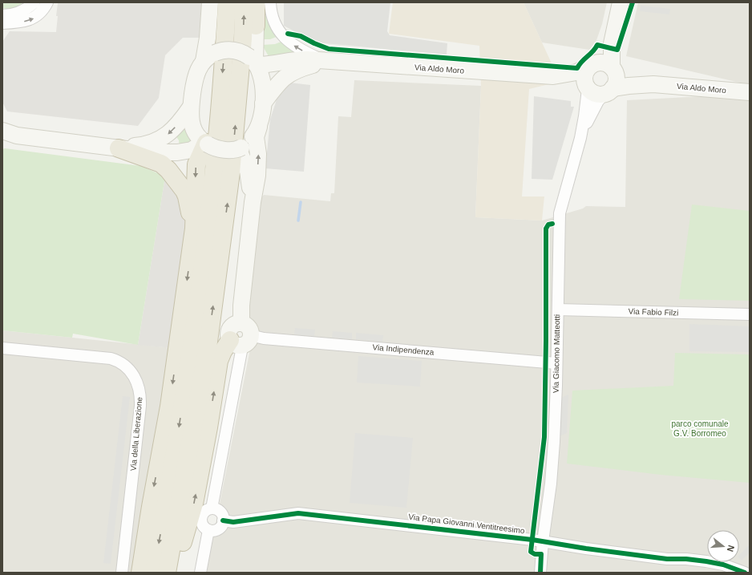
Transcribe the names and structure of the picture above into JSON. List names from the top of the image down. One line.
{"streets":{"street":["Via Aldo Moro","Via Fabio Filzi","Via Indipendenza","Via Giacomo Matteotti","Via della Liberazione","Via Papa Giovanni Ventitreesimo"]},"crossings":[["Via Aldo Moro","Via Giacomo Matteotti"],["Via Fabio Filzi","Via Giacomo Matteotti"],["Via Indipendenza","Via Giacomo Matteotti"],["Via Giacomo Matteotti","Via Papa Giovanni Ventitreesimo"]],"parks":["parco comunale G.V. Borromeo"],"north":"right"}
